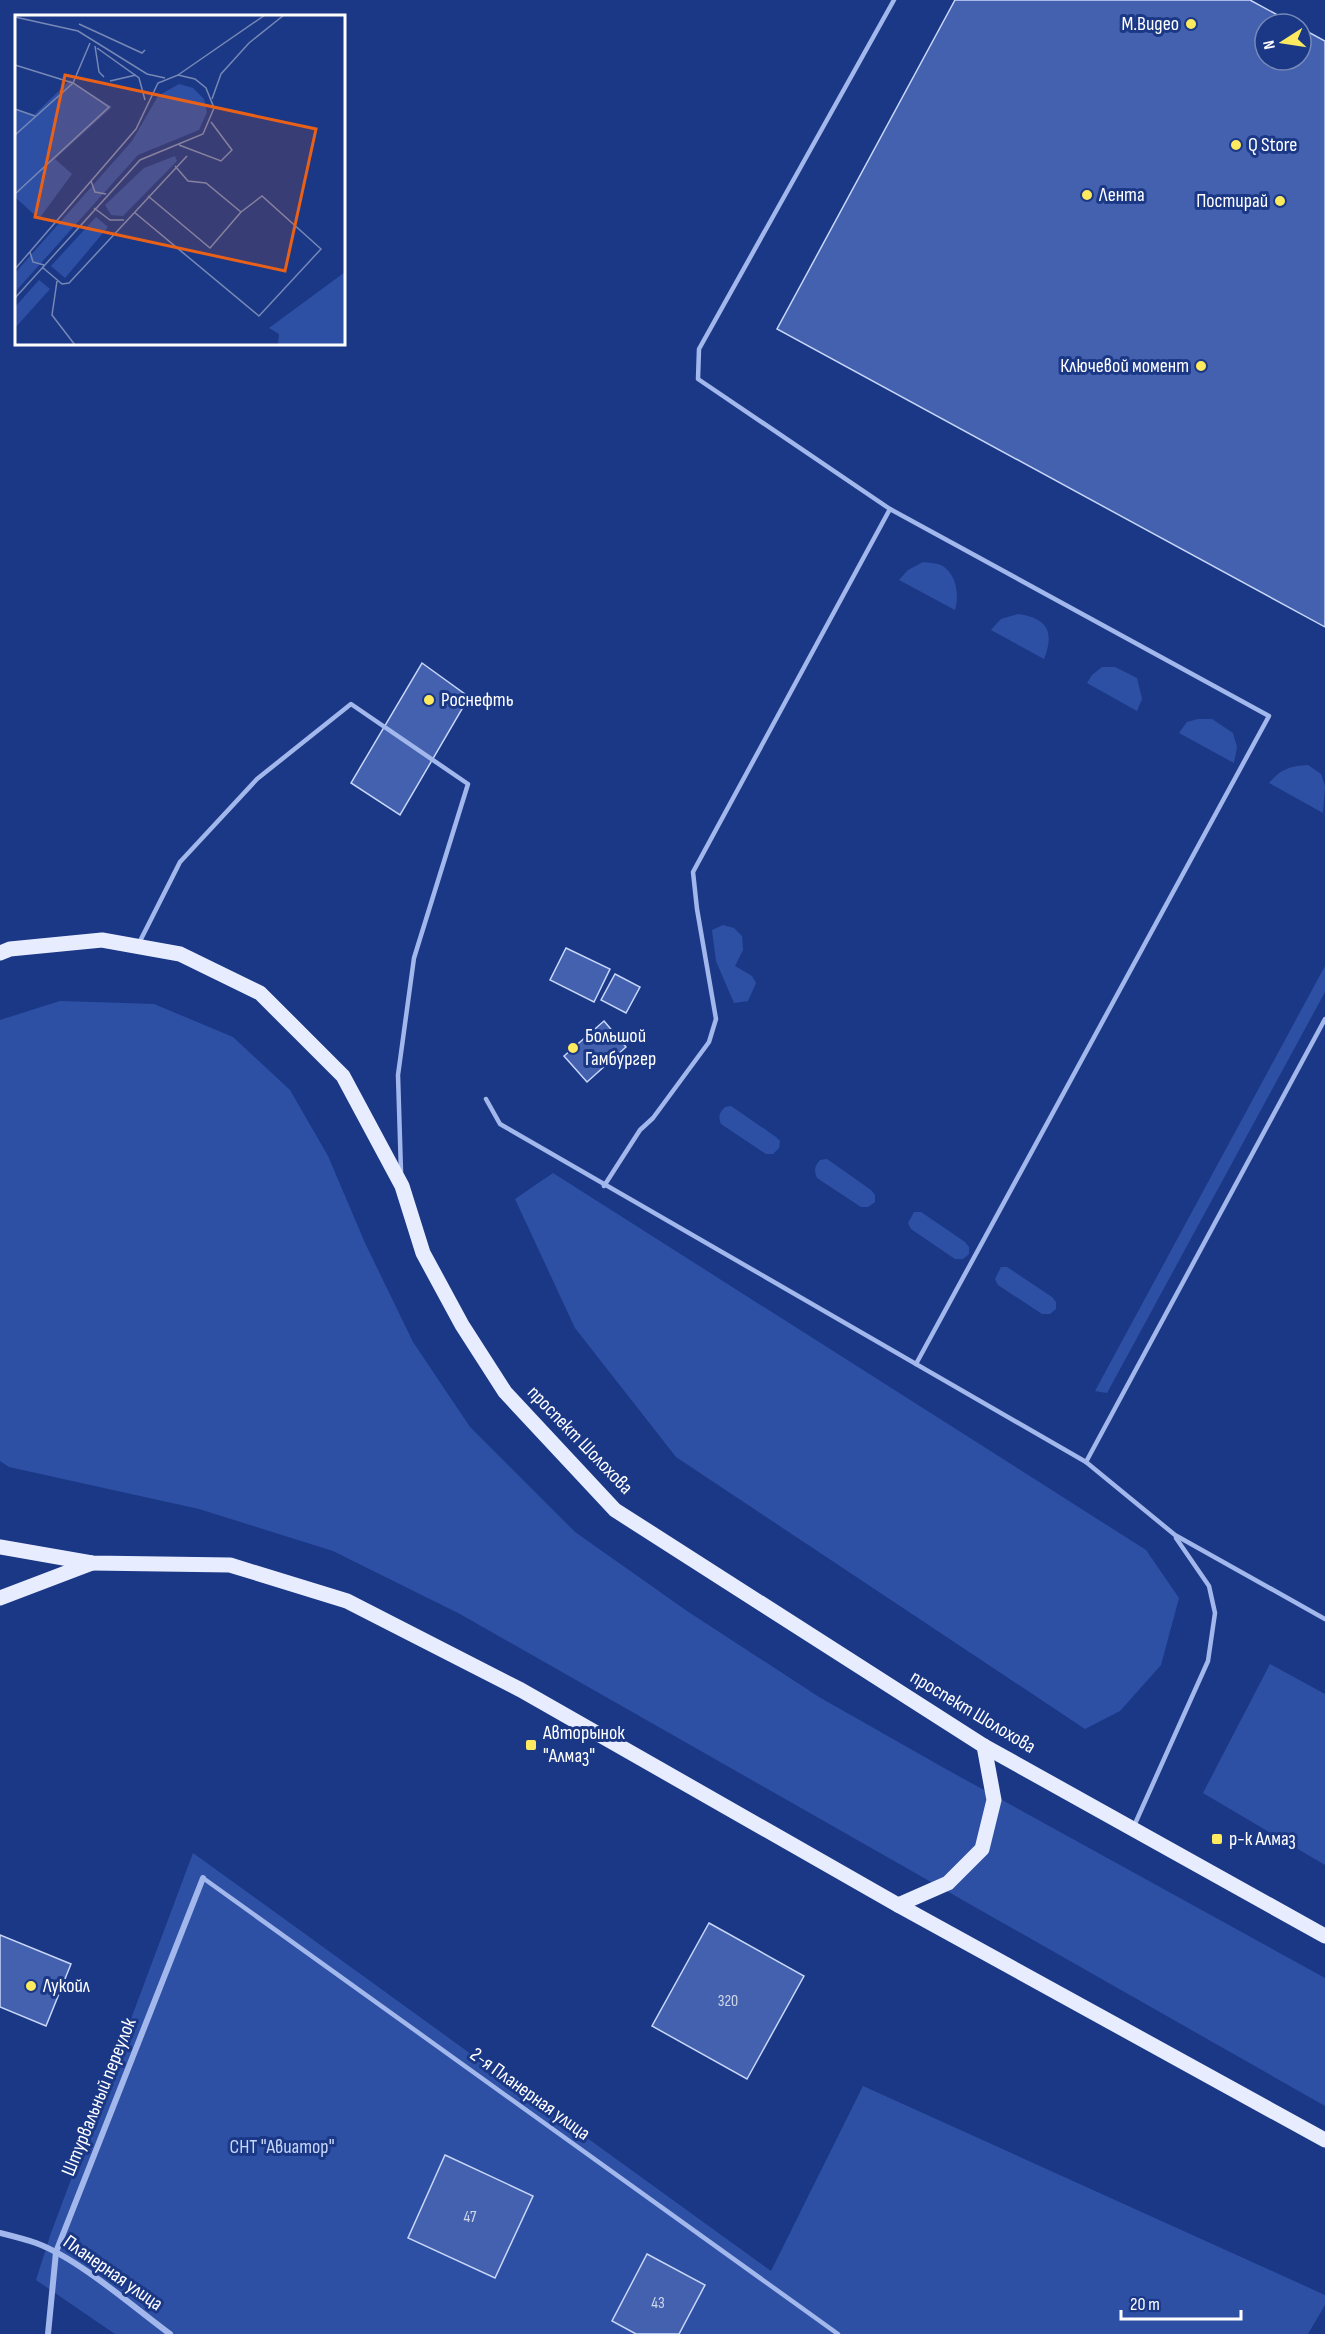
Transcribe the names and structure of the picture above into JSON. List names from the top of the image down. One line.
{"streets":{"main road":["проспект Шолохова"],"street":["Штурвальный переулок","Планерная улица"],"lane":["2-я Планерная улица"]},"crossings":[["2-я Планерная улица","Штурвальный переулок"],["Штурвальный переулок","Планерная улица"]],"parks":["СНТ \"Авиатор\""],"places":{"other":["М.Видео","Q Store","Лента","Постирай","Ключевой момент","Роснефть","Большой Гамбургер","Лукойл"],"transit":["Авторынок \"Алмаз\"","р-к Алмаз"]},"house_numbers":["320","47","43"],"scale_bar":"20 m","north":"left"}
